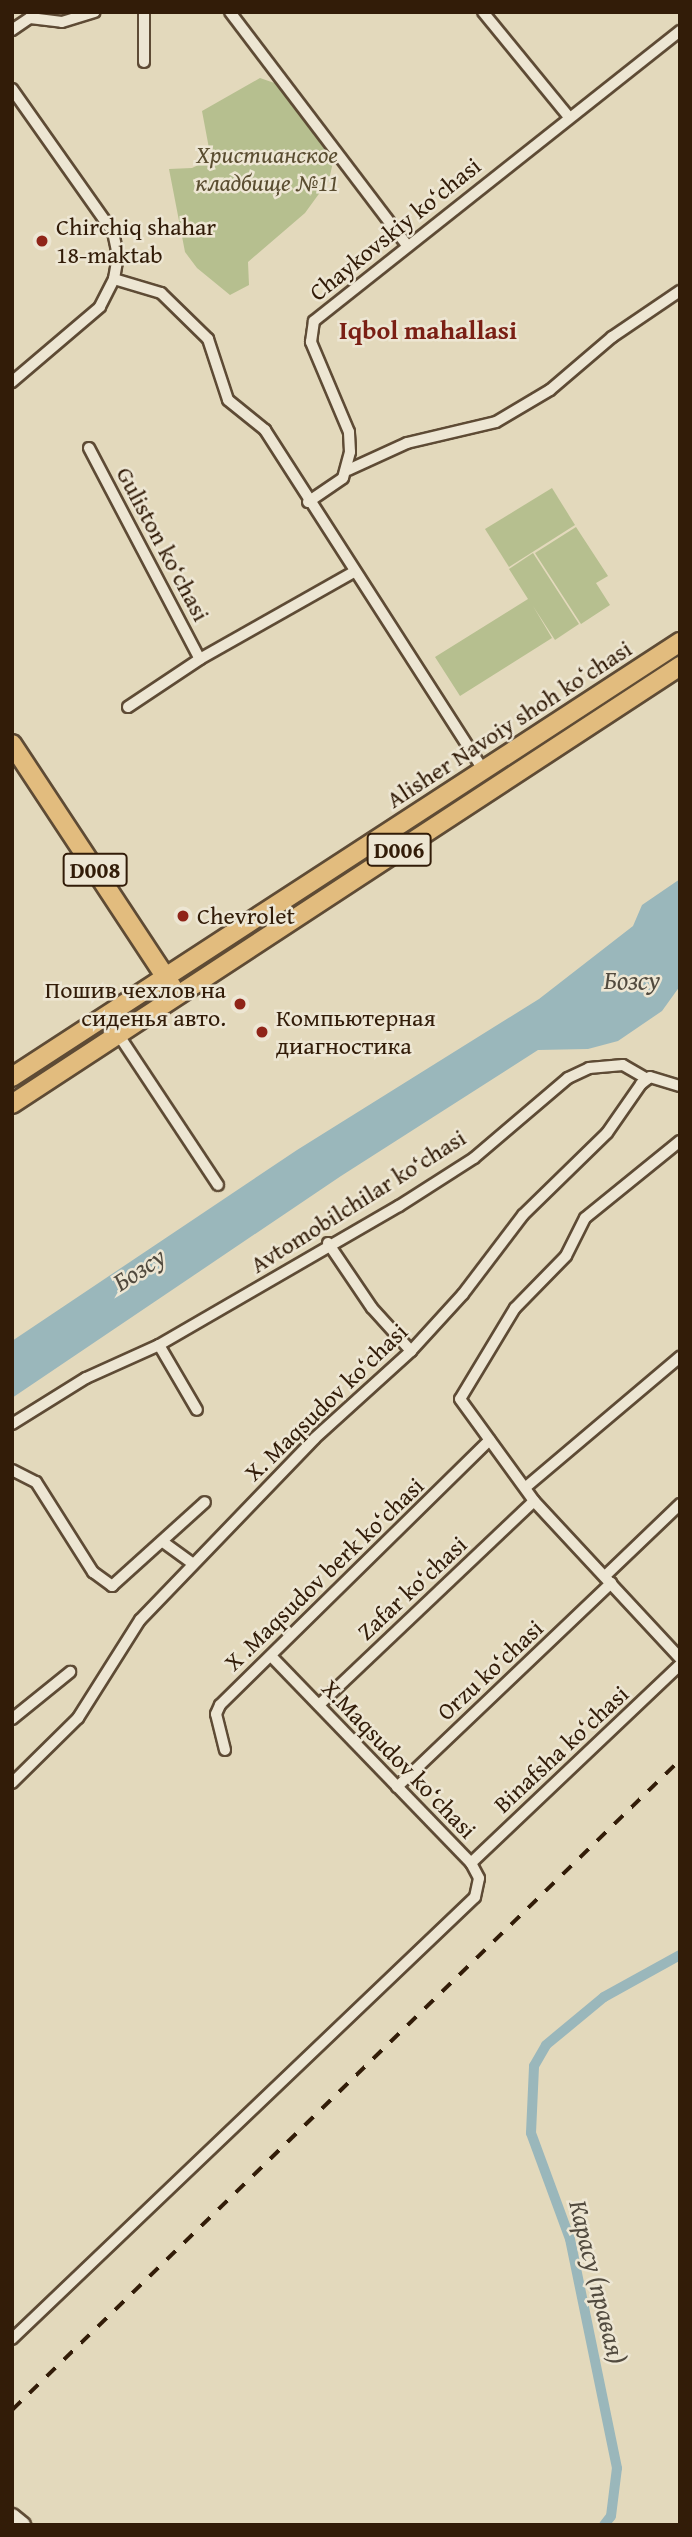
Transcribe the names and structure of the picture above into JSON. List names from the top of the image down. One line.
{"streets":{"main road":["Alisher Navoiy shoh koʻchasi","D006","D008"],"street":["Chaykovskiy ko‘chasi","Guliston ko‘chasi","Avtomobilchilar ko‘chasi","X. Maqsudov ko‘chasi","X .Maqsudov berk ko‘chasi","Zafar ko‘chasi","Orzu ko‘chasi","Binafsha ko‘chasi","X.Maqsudov ko‘chasi"]},"crossings":[["Alisher Navoiy shoh koʻchasi","D008"],["Avtomobilchilar ko‘chasi","X. Maqsudov ko‘chasi"],["X .Maqsudov berk ko‘chasi","X.Maqsudov ko‘chasi"],["Zafar ko‘chasi","X.Maqsudov ko‘chasi"],["Orzu ko‘chasi","X.Maqsudov ko‘chasi"],["Binafsha ko‘chasi","X.Maqsudov ko‘chasi"]],"districts":["Iqbol mahallasi"],"water":["Бозсу","Карасу (правая)"],"parks":["Христианское кладбище №11"],"places":["Chirchiq shahar 18-maktab","Chevrolet","Пошив чехлов на сиденья авто.","Компьютерная диагностика"]}
